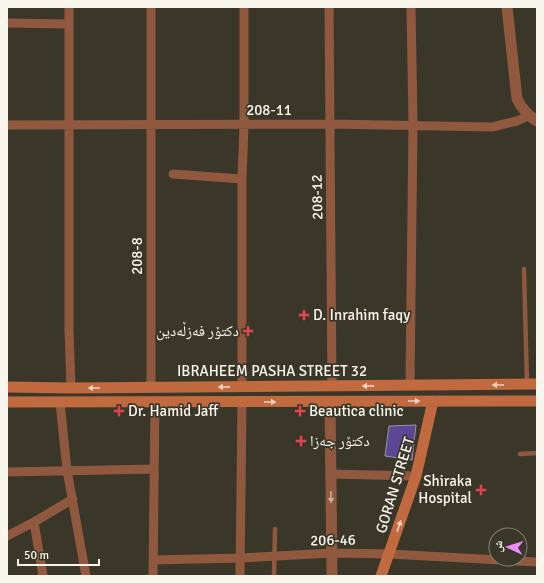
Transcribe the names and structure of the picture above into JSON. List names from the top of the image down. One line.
{"streets":{"main road":["IBRAHEEM PASHA STREET 32","GORAN STREET"],"street":["208-11","208-12","208-8","206-46"]},"crossings":[["208-11","208-12"],["208-11","208-8"],["208-12","IBRAHEEM PASHA STREET 32"],["208-8","IBRAHEEM PASHA STREET 32"],["IBRAHEEM PASHA STREET 32","GORAN STREET"],["GORAN STREET","206-46"]],"one_way":["GORAN STREET"],"places":{"health":["D. Inrahim faqy","دکتۆر فەزڵەدین","Dr. Hamid Jaff","Beautica clinic","دکتۆر جەزا","Shiraka Hospital"]},"scale_bar":"50 m","north":"left"}
